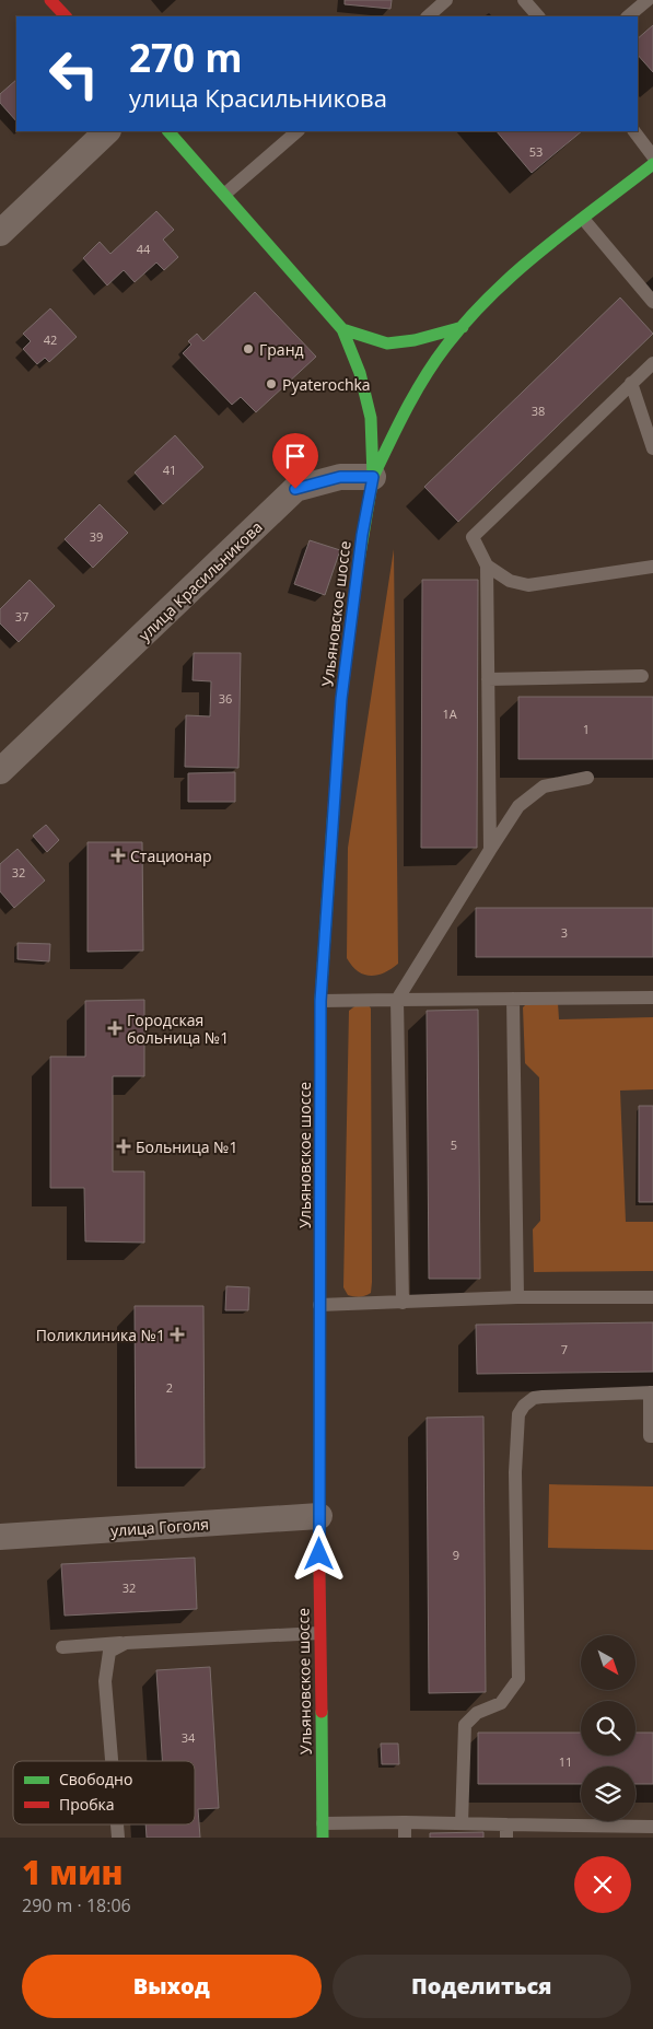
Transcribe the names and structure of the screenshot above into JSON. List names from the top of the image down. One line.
{"streets":{"main road":["Ульяновское шоссе"],"street":["улица Красильникова","улица Гоголя"]},"crossings":[["улица Красильникова","Ульяновское шоссе"],["Ульяновское шоссе","улица Гоголя"]],"places":{"other":["Гранд","Pyaterochka"],"health":["Стационар","Городская больница №1","Больница №1","Поликлиника №1"]},"house_numbers":["53","44","42","38","41","39","37","36","1А","1","32","3","5","7","2","9","32","34","11"],"legend":["Свободно","Пробка"],"north":"bottom right","page":{"turn":["270 m","улица Красильникова"],"heading":["1 мин","290 m · 18:06"],"buttons":["Выход","Поделиться"]}}
